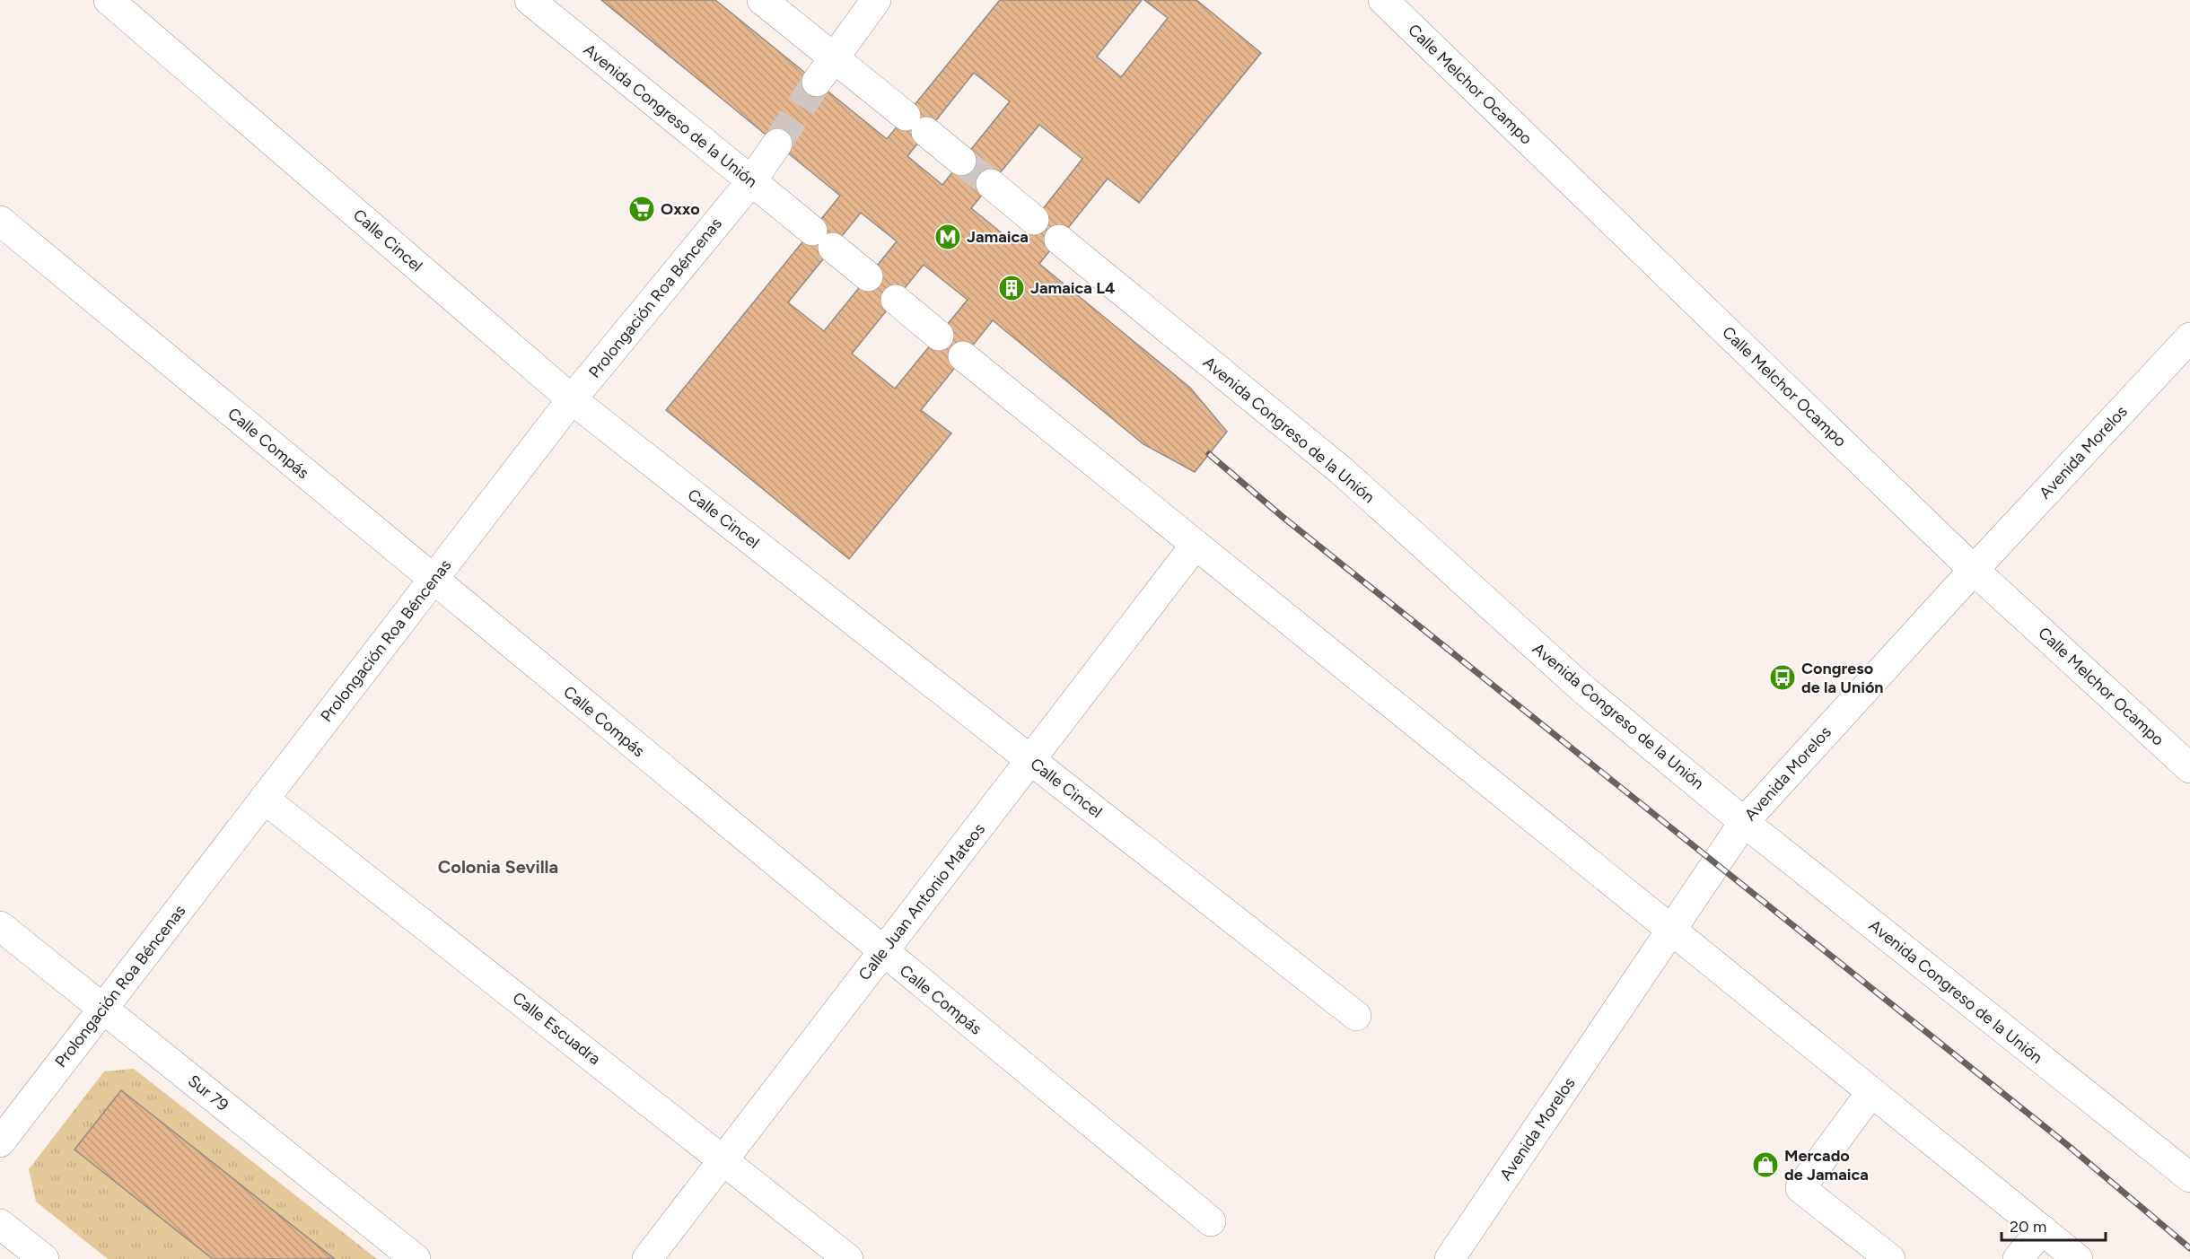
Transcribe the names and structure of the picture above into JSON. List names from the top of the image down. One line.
{"streets":{"street":["Calle Melchor Ocampo","Avenida Congreso de la Unión","Calle Cincel","Prolongación Roa Béncenas","Calle Compás","Avenida Morelos","Calle Juan Antonio Mateos","Calle Escuadra","Sur 79"]},"crossings":[["Calle Melchor Ocampo","Avenida Morelos"],["Avenida Congreso de la Unión","Prolongación Roa Béncenas"],["Avenida Congreso de la Unión","Avenida Morelos"],["Calle Cincel","Prolongación Roa Béncenas"],["Calle Cincel","Calle Juan Antonio Mateos"],["Prolongación Roa Béncenas","Calle Compás"],["Prolongación Roa Béncenas","Calle Escuadra"],["Prolongación Roa Béncenas","Sur 79"],["Calle Compás","Calle Juan Antonio Mateos"],["Calle Juan Antonio Mateos","Calle Escuadra"]],"districts":["Colonia Sevilla"],"places":{"supermarket":["Oxxo"],"metro station":["Jamaica"],"building":["Jamaica L4"],"bus stop":["Congreso de la Unión"],"shop":["Mercado de Jamaica"]},"scale_bar":"20 m"}
